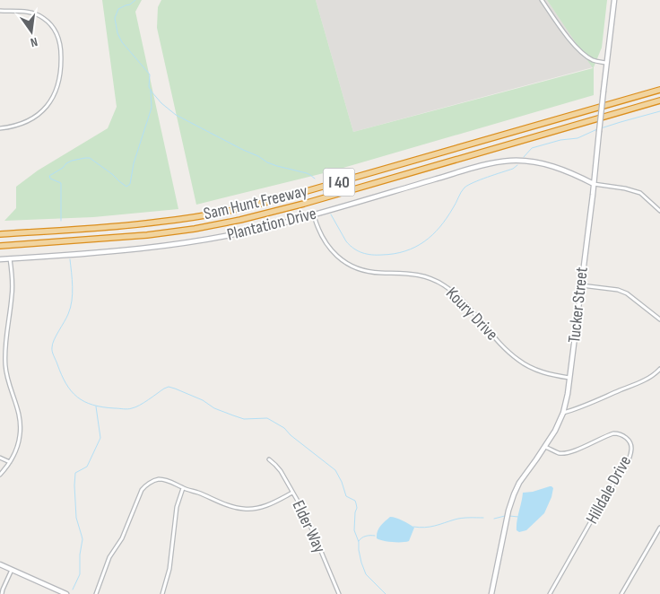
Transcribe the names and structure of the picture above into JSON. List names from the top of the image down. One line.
{"streets":{"highway":["I 40","Sam Hunt Freeway"],"street":["Plantation Drive","Tucker Street","Koury Drive","Hilldale Drive","Elder Way"]},"crossings":[["Plantation Drive","Tucker Street"],["Plantation Drive","Koury Drive"],["Tucker Street","Koury Drive"],["Tucker Street","Hilldale Drive"]],"north":"bottom"}
